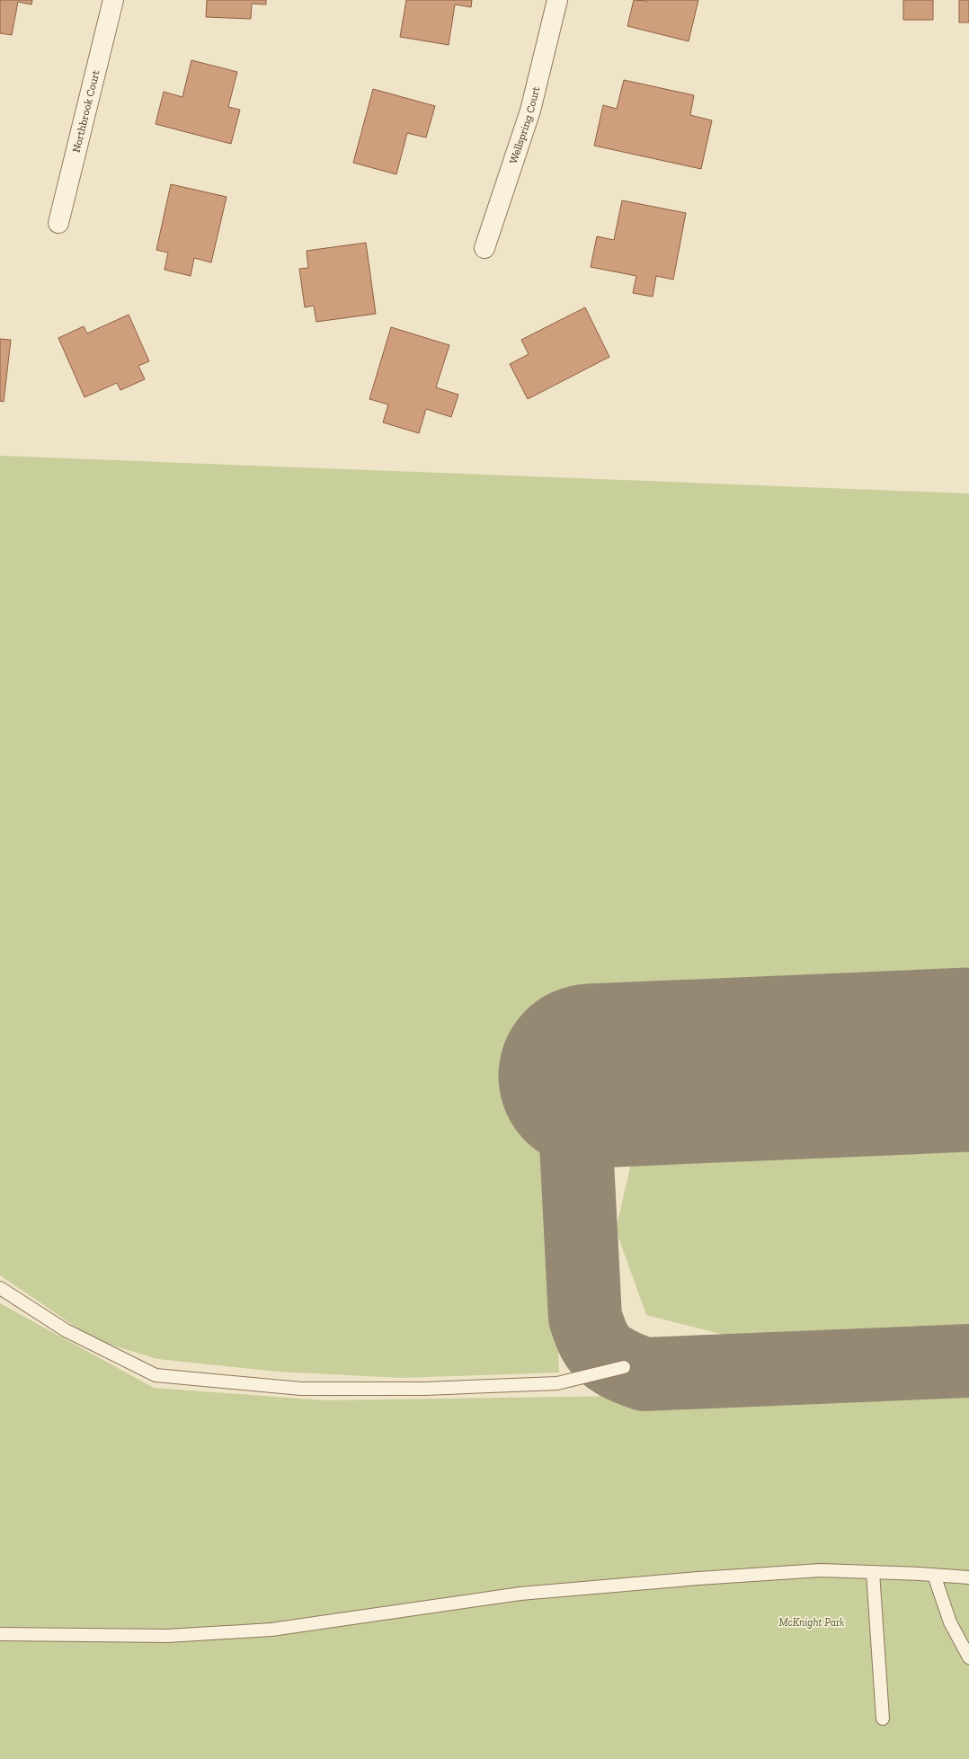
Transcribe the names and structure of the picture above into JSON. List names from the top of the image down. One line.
{"streets":{"street":["Northbrook Court","Wellspring Court"]},"parks":["McKnight Park"]}
